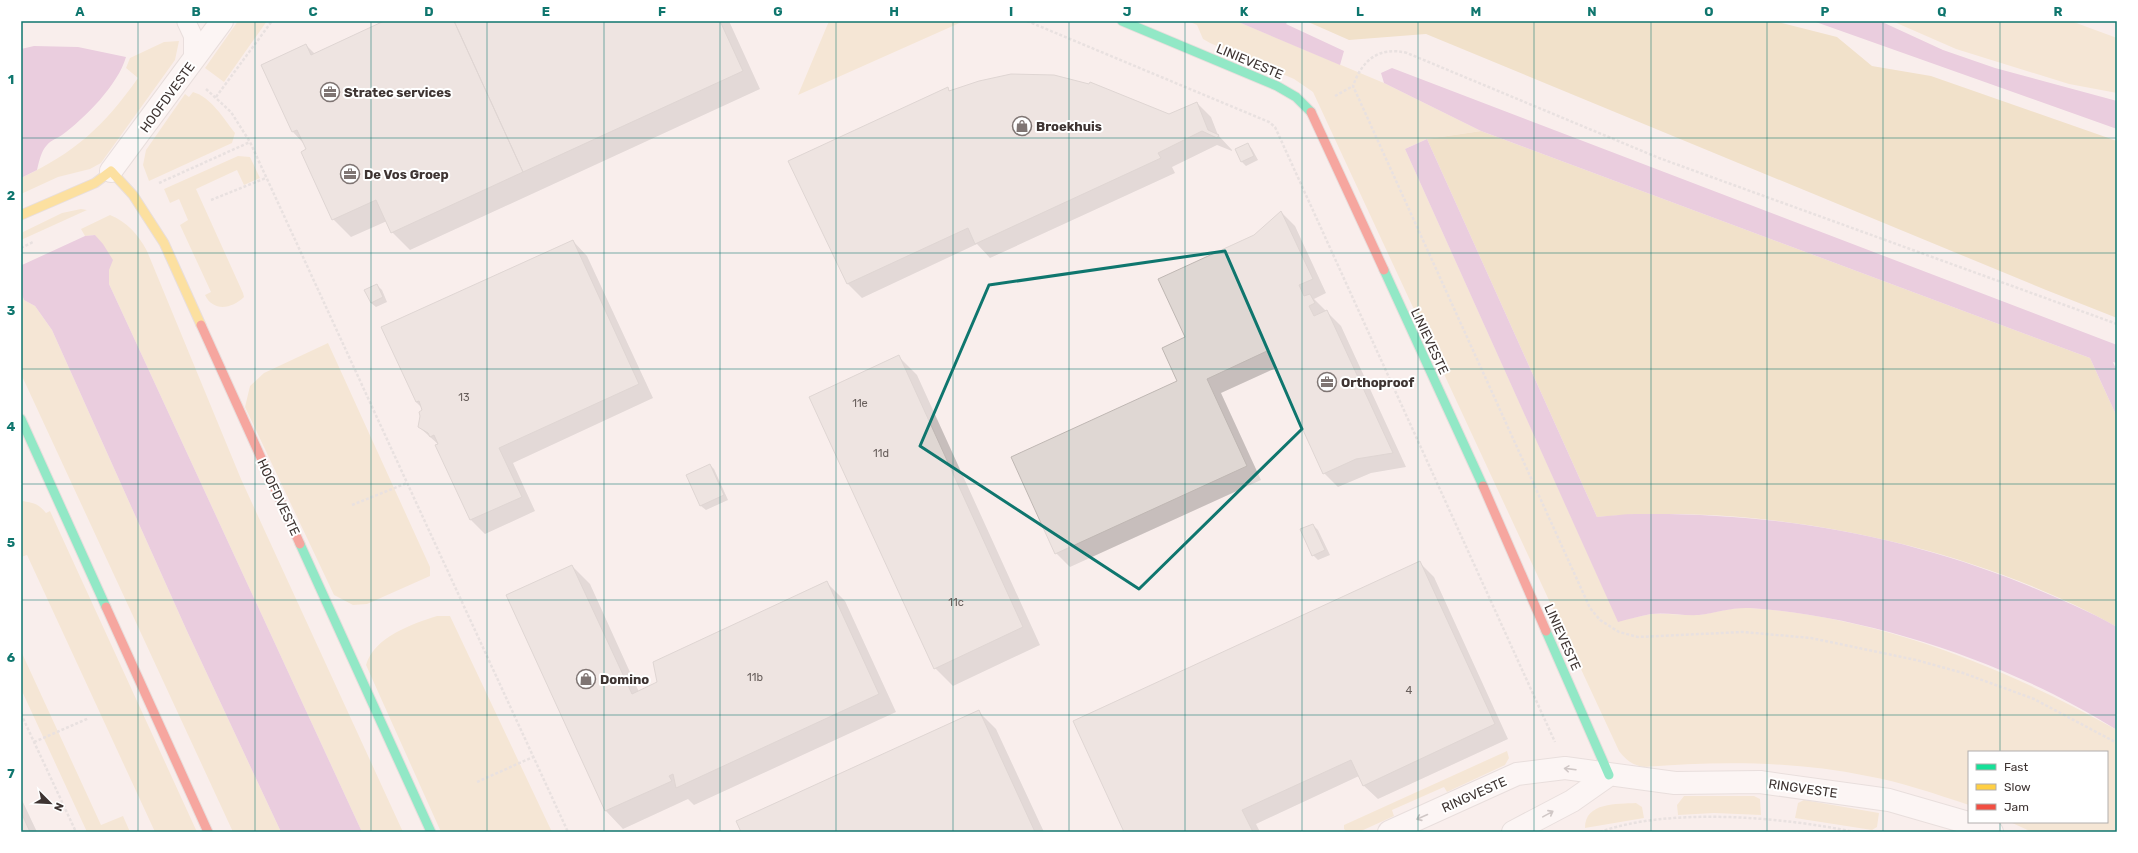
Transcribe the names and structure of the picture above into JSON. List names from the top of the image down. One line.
{"streets":{"street":["LINIEVESTE","HOOFDVESTE","RINGVESTE"]},"crossings":[["LINIEVESTE","RINGVESTE"]],"places":{"office":["Stratec services","De Vos Groep","Orthoproof"],"shop":["Broekhuis","Domino"]},"house_numbers":["13","11e","11d","11c","11b","4"],"legend":["Fast","Slow","Jam"],"north":"bottom right","grid":{"columns":["A","B","C","D","E","F","G","H","I","J","K","L","M","N","O","P","Q","R"],"rows":["1","2","3","4","5","6","7"]}}
